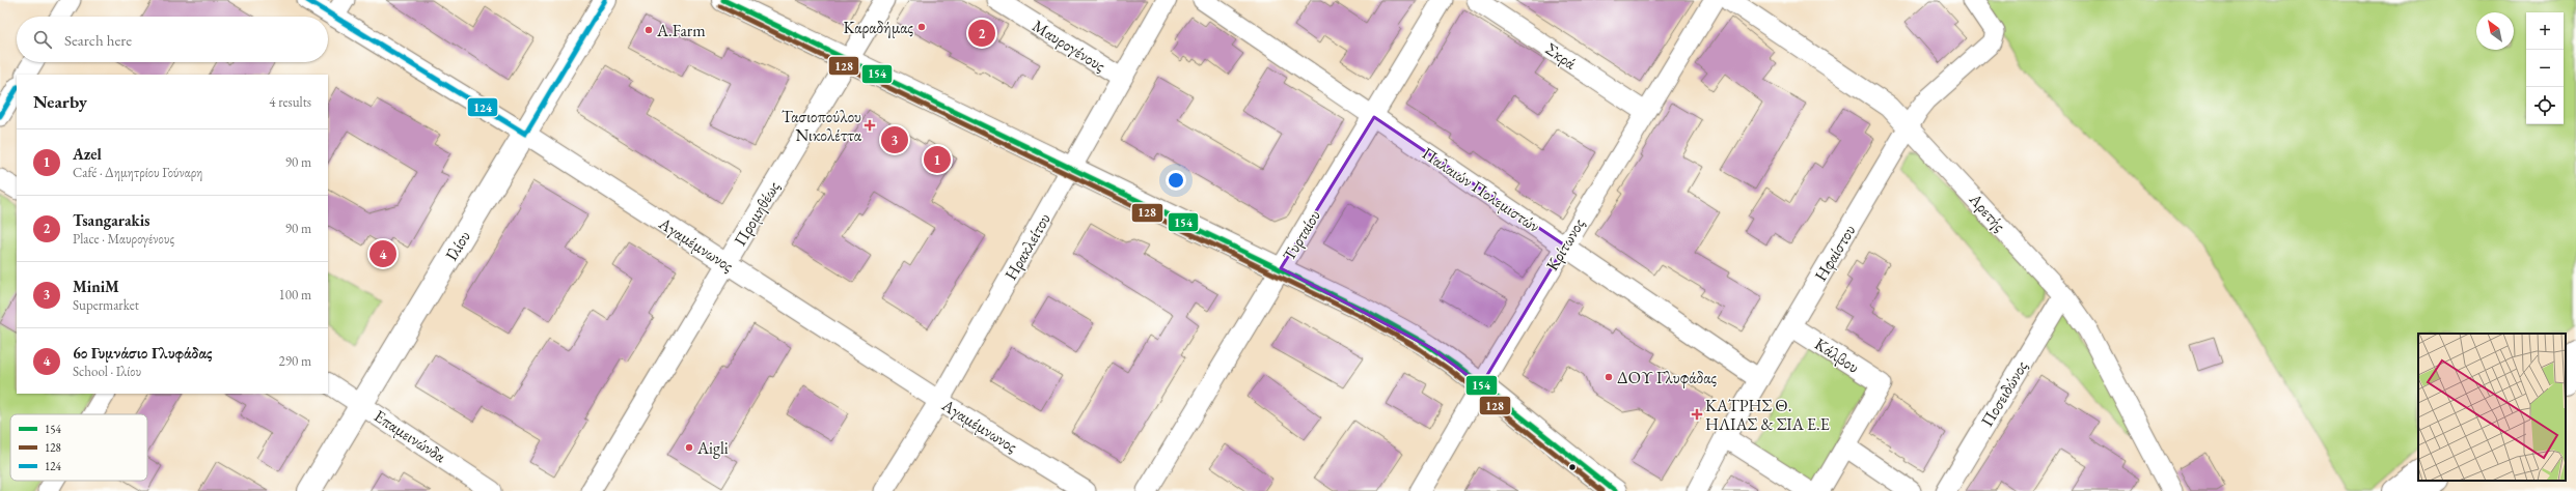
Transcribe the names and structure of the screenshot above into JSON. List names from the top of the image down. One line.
{"streets":{"main road":["Ιλίου"],"street":["Μαυρογένους","Σκρά","Παλαιών Πολεμιστών","Αρετής","Προμηθέως","Τυρταίου","Αγαμέμνωνος","Κρίτωνος","Ηρακλείτου","Ηφαίστου","Κάλβου","Ποσειδώνος","Επαμεινώνδα"]},"crossings":[["Μαυρογένους","Ηρακλείτου"],["Σκρά","Κρίτωνος"],["Παλαιών Πολεμιστών","Τυρταίου"],["Παλαιών Πολεμιστών","Κρίτωνος"],["Παλαιών Πολεμιστών","Ηφαίστου"],["Αρετής","Ηφαίστου"],["Αρετής","Ποσειδώνος"],["Προμηθέως","Αγαμέμνωνος"],["Αγαμέμνωνος","Ιλίου"],["Αγαμέμνωνος","Ηρακλείτου"],["Ιλίου","Επαμεινώνδα"],["Ηφαίστου","Κάλβου"]],"places":{"other":["Καραδήμας","A.Farm","ΔΟΥ Γλυφάδας","Aigli"],"health":["Τασιοπούλου Νικολέττα","ΚΑΤΡΗΣ Θ. ΗΛΙΑΣ & ΣΙΑ Ε.Ε"]},"lines":["transit line 154","transit line 124","transit line 128"],"legend":["154","128","124"],"north":"top left","page":{"map_buttons":["+","−"],"search":"Search here","pins":["2","3","1","4"],"heading":["Nearby","4 results"],"list":[{"mark":"1","name":"Azel","note":"Café · Δημητρίου Γούναρη","value":"90 m"},{"mark":"2","name":"Tsangarakis","note":"Place · Μαυρογένους","value":"90 m"},{"mark":"3","name":"MiniM","note":"Supermarket","value":"100 m"},{"mark":"4","name":"6ο Γυμνάσιο Γλυφάδας","note":"School · Ιλίου","value":"290 m"}]}}
